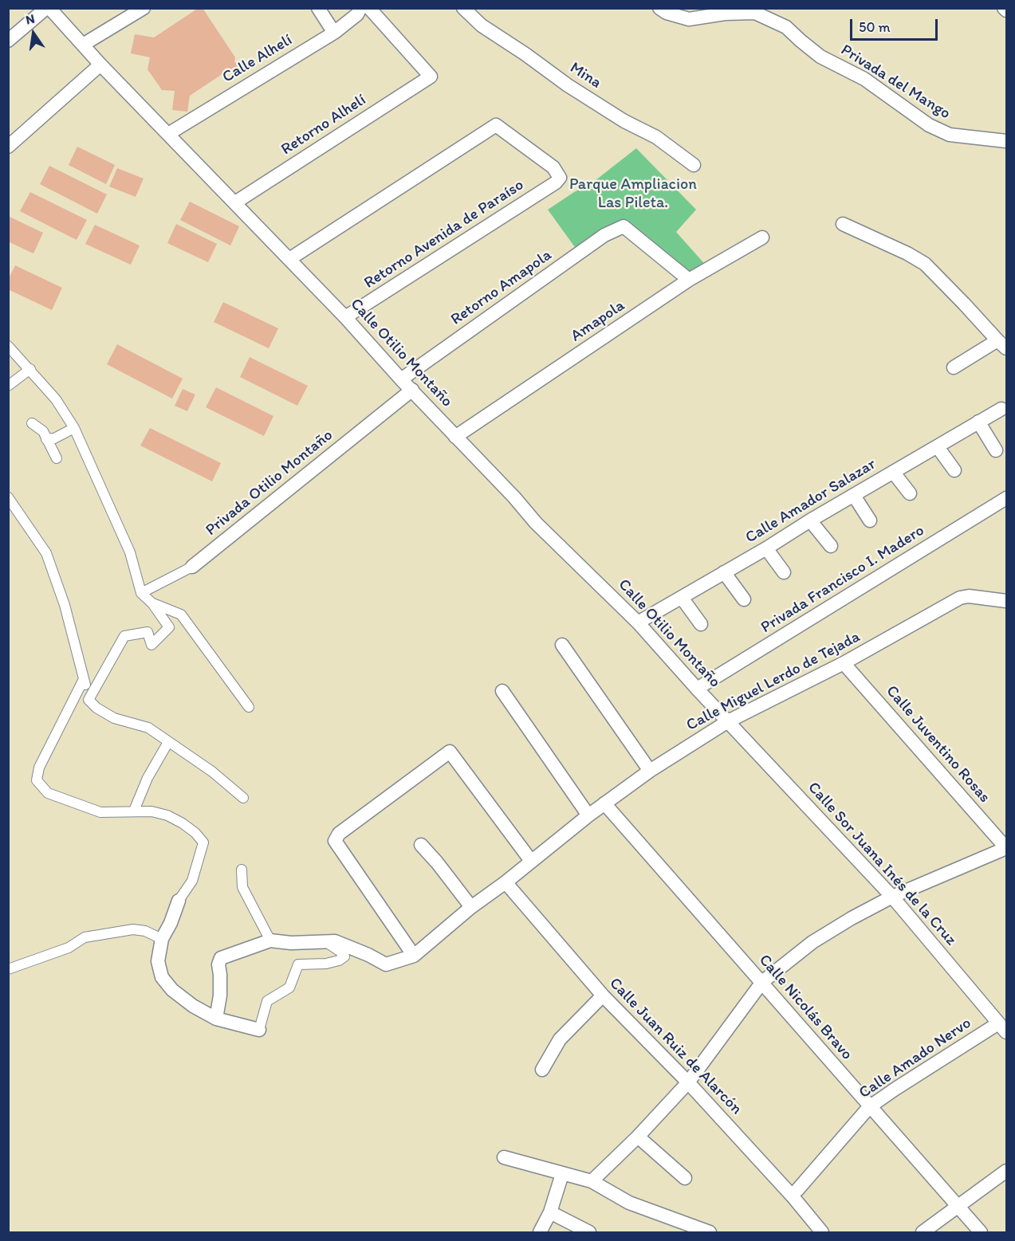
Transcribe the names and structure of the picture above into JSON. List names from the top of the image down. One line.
{"streets":{"street":["Calle Alhelí","Mina","Privada del Mango","Retorno Alhelí","Retorno Avenida de Paraíso","Retorno Amapola","Amapola","Calle Otilio Montaño","Privada Otilio Montaño","Calle Amador Salazar","Privada Francisco I. Madero","Calle Miguel Lerdo de Tejada","Calle Juventino Rosas","Calle Sor Juana Inés de la Cruz","Calle Nicolás Bravo","Calle Juan Ruiz de Alarcón","Calle Amado Nervo"]},"crossings":[["Calle Alhelí","Calle Otilio Montaño"],["Retorno Alhelí","Calle Otilio Montaño"],["Retorno Avenida de Paraíso","Calle Otilio Montaño"],["Retorno Amapola","Amapola"],["Retorno Amapola","Calle Otilio Montaño"],["Amapola","Calle Otilio Montaño"],["Calle Otilio Montaño","Privada Otilio Montaño"],["Calle Otilio Montaño","Calle Amador Salazar"],["Calle Otilio Montaño","Privada Francisco I. Madero"],["Calle Otilio Montaño","Calle Miguel Lerdo de Tejada"],["Calle Otilio Montaño","Calle Sor Juana Inés de la Cruz"],["Calle Miguel Lerdo de Tejada","Calle Juventino Rosas"],["Calle Miguel Lerdo de Tejada","Calle Sor Juana Inés de la Cruz"],["Calle Miguel Lerdo de Tejada","Calle Nicolás Bravo"],["Calle Miguel Lerdo de Tejada","Calle Juan Ruiz de Alarcón"],["Calle Sor Juana Inés de la Cruz","Calle Amado Nervo"],["Calle Nicolás Bravo","Calle Amado Nervo"]],"parks":["Parque Ampliacion Las Pileta."],"scale_bar":"50 m","north":"top"}
